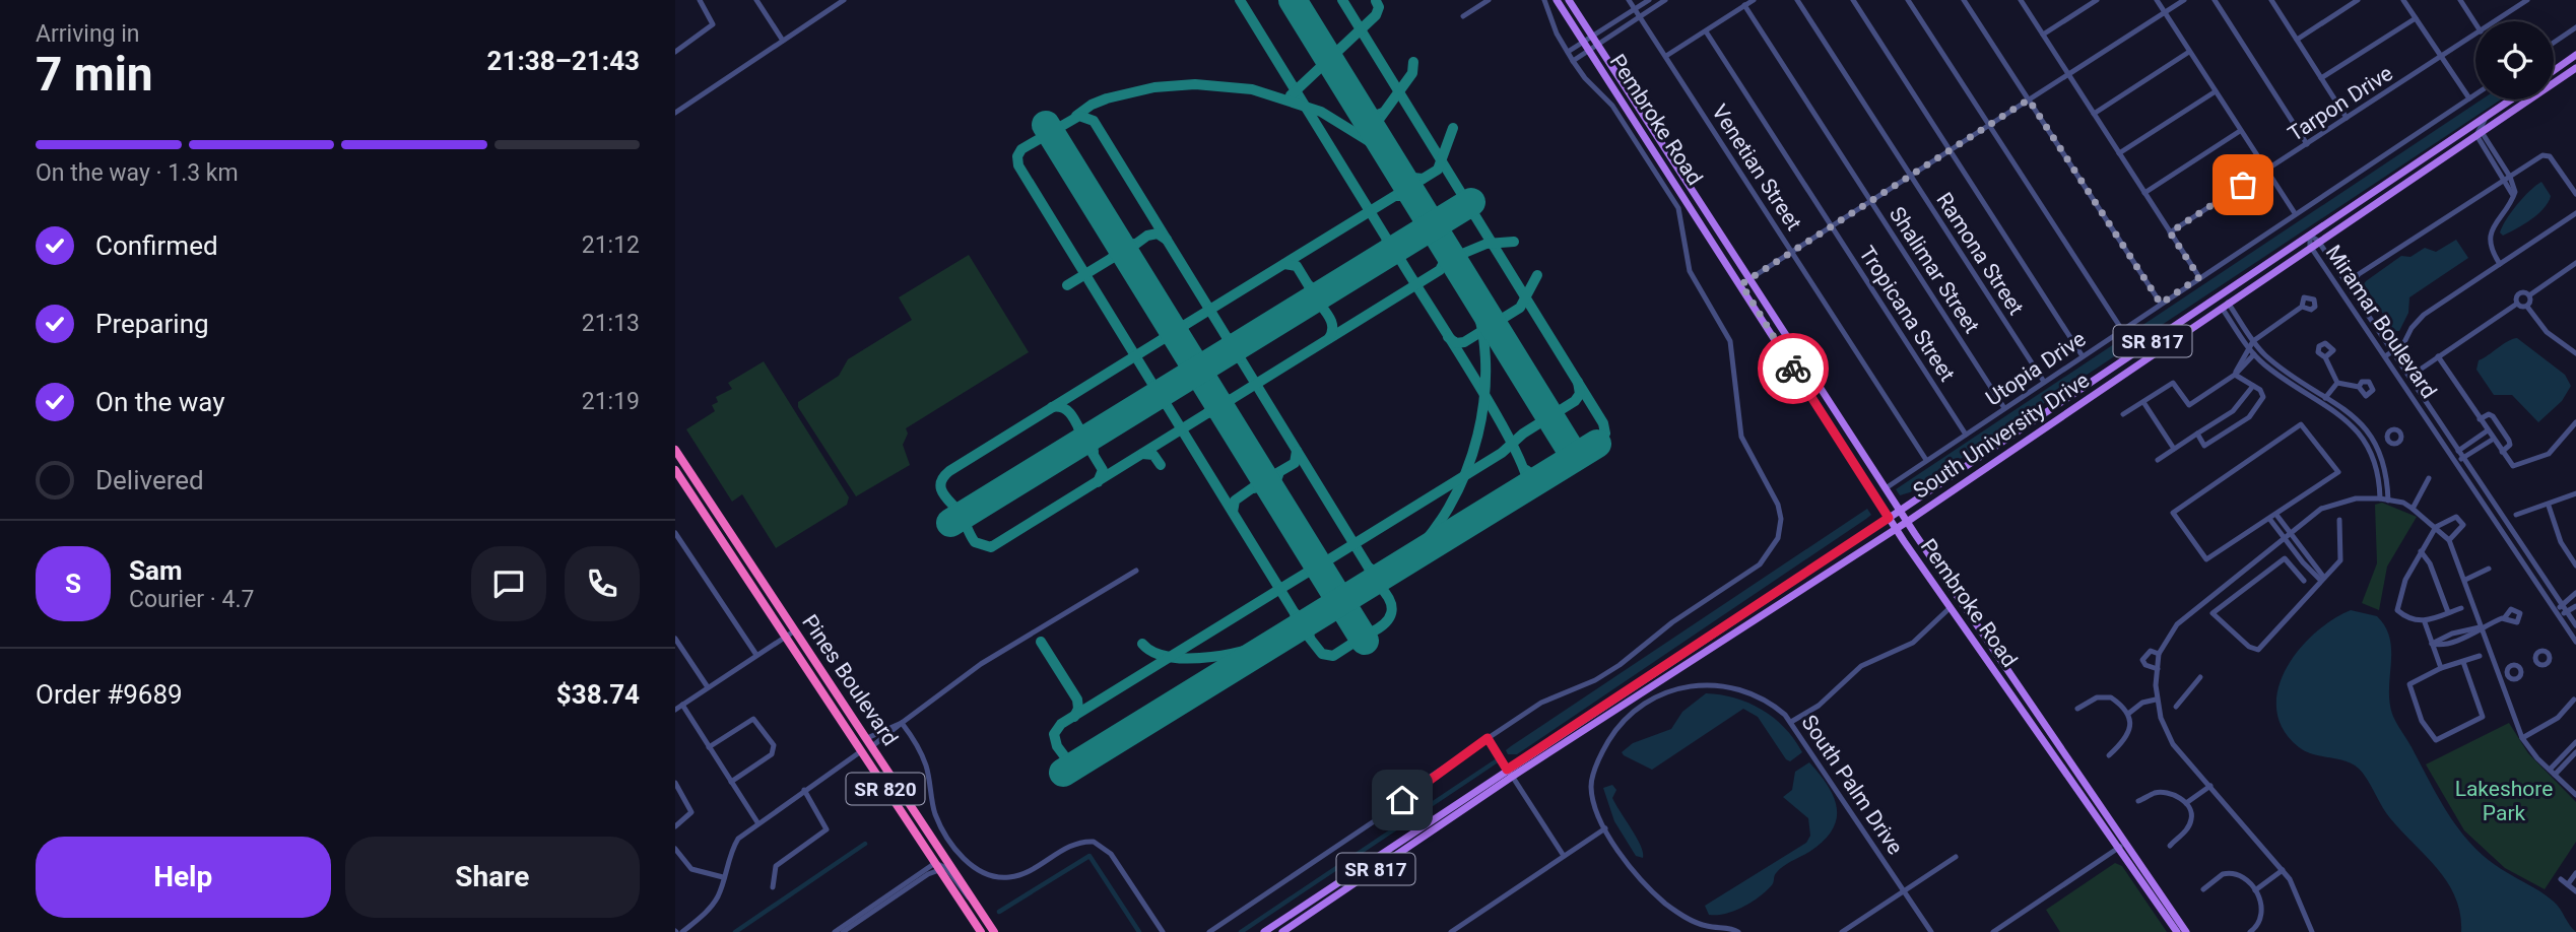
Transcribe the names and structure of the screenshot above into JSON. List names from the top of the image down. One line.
{"streets":{"highway":["Pines Boulevard","SR 820"],"main road":["Pembroke Road","SR 817","South University Drive"],"street":["Tarpon Drive","Venetian Street","Ramona Street","Shalimar Street","Tropicana Street","Miramar Boulevard","Utopia Drive","South Palm Drive"]},"crossings":[["Pembroke Road","Utopia Drive"],["Pembroke Road","South University Drive"],["Venetian Street","Utopia Drive"],["Ramona Street","Utopia Drive"],["Shalimar Street","Utopia Drive"],["Tropicana Street","Utopia Drive"],["Miramar Boulevard","South University Drive"]],"parks":["Lakeshore Park"],"page":{"heading":["7 min","Arriving in","21:38–21:43"],"panel":["Sam","Courier · 4.7","Order #9689","$38.74"],"bar":"On the way · 1.3 km","list":[["Confirmed","21:12"],["Preparing","21:13"],["On the way","21:19"],"Delivered"],"round":"S","buttons":["Help","Share"]}}
